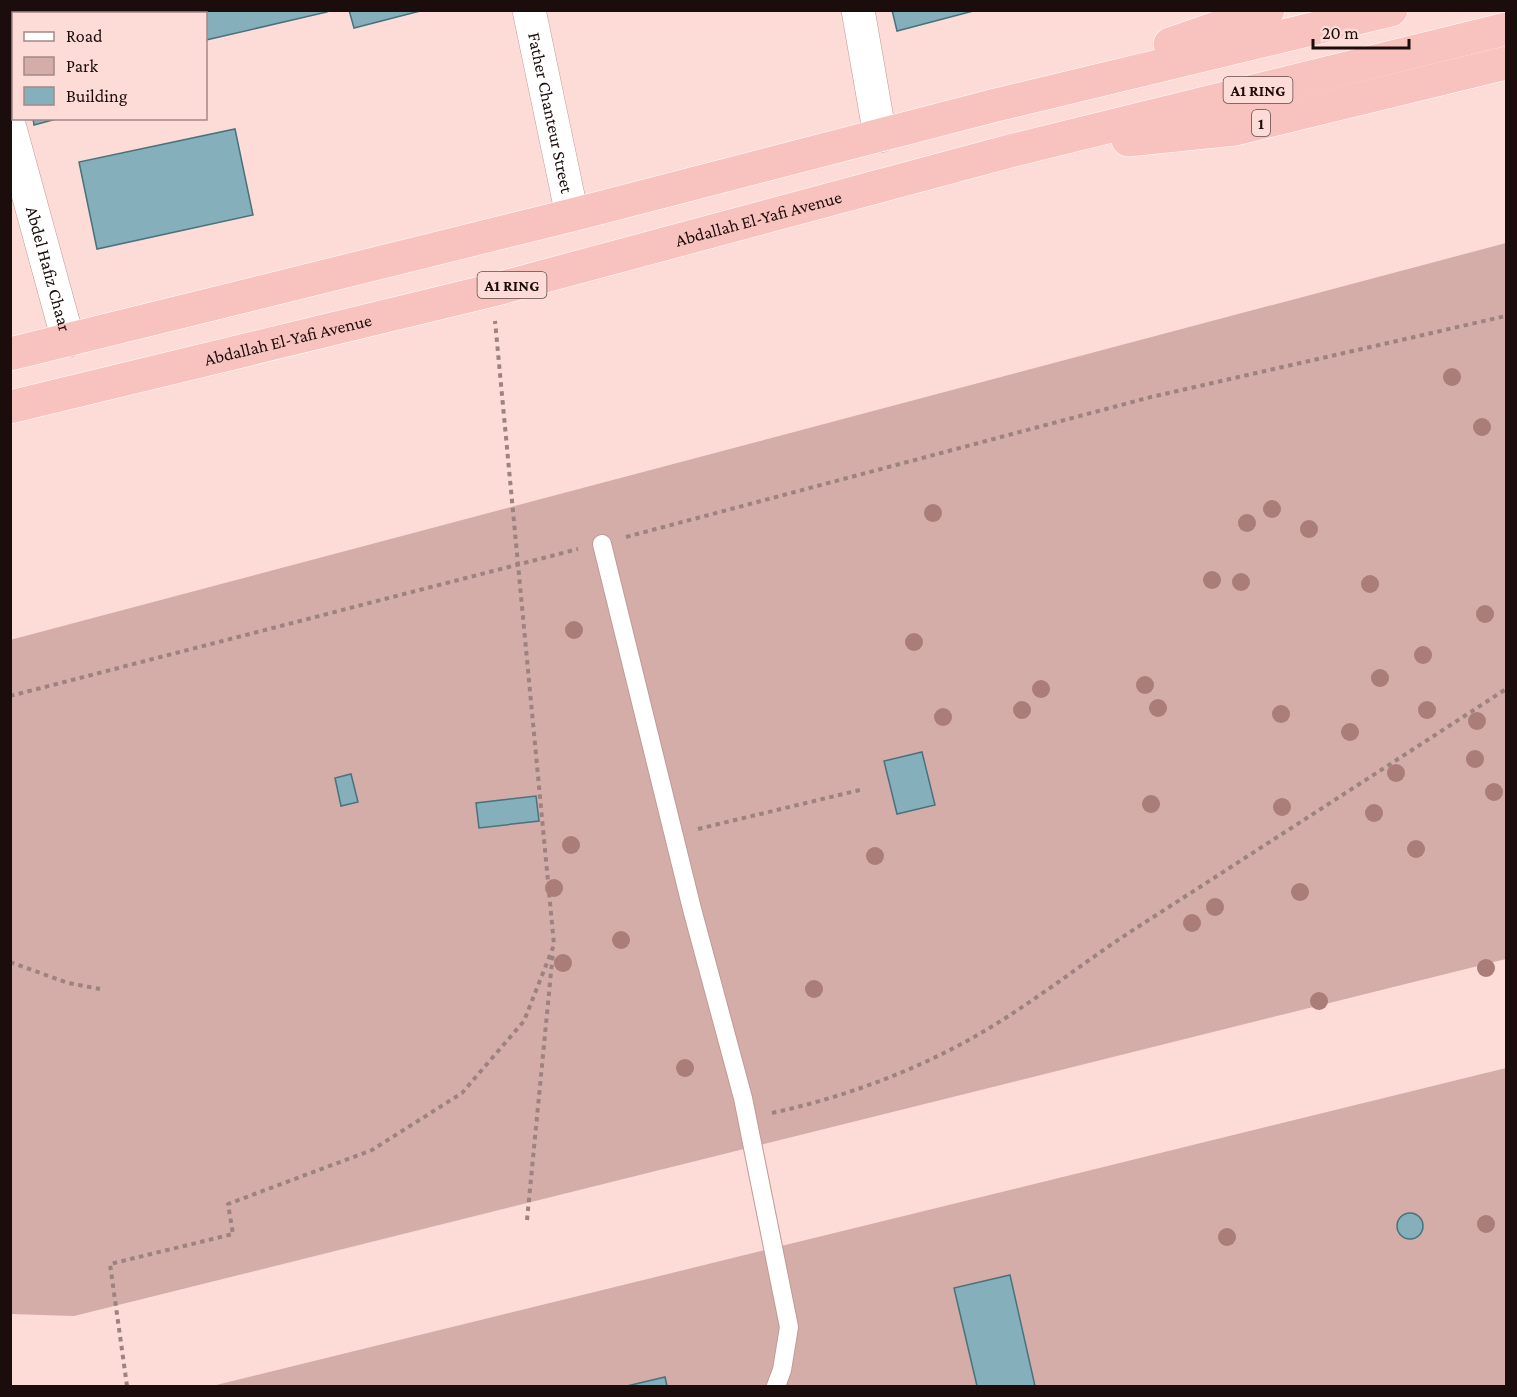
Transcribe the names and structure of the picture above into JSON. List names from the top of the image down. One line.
{"streets":{"highway":["A1 RING","1","Abdallah El-Yafi Avenue"],"street":["Father Chanteur Street","Abdel Hafiz Chaar"]},"crossings":[["A1 RING","Father Chanteur Street"],["A1 RING","Abdel Hafiz Chaar"],["1","Abdallah El-Yafi Avenue"]],"legend":["Road","Park","Building"],"scale_bar":"20 m"}
